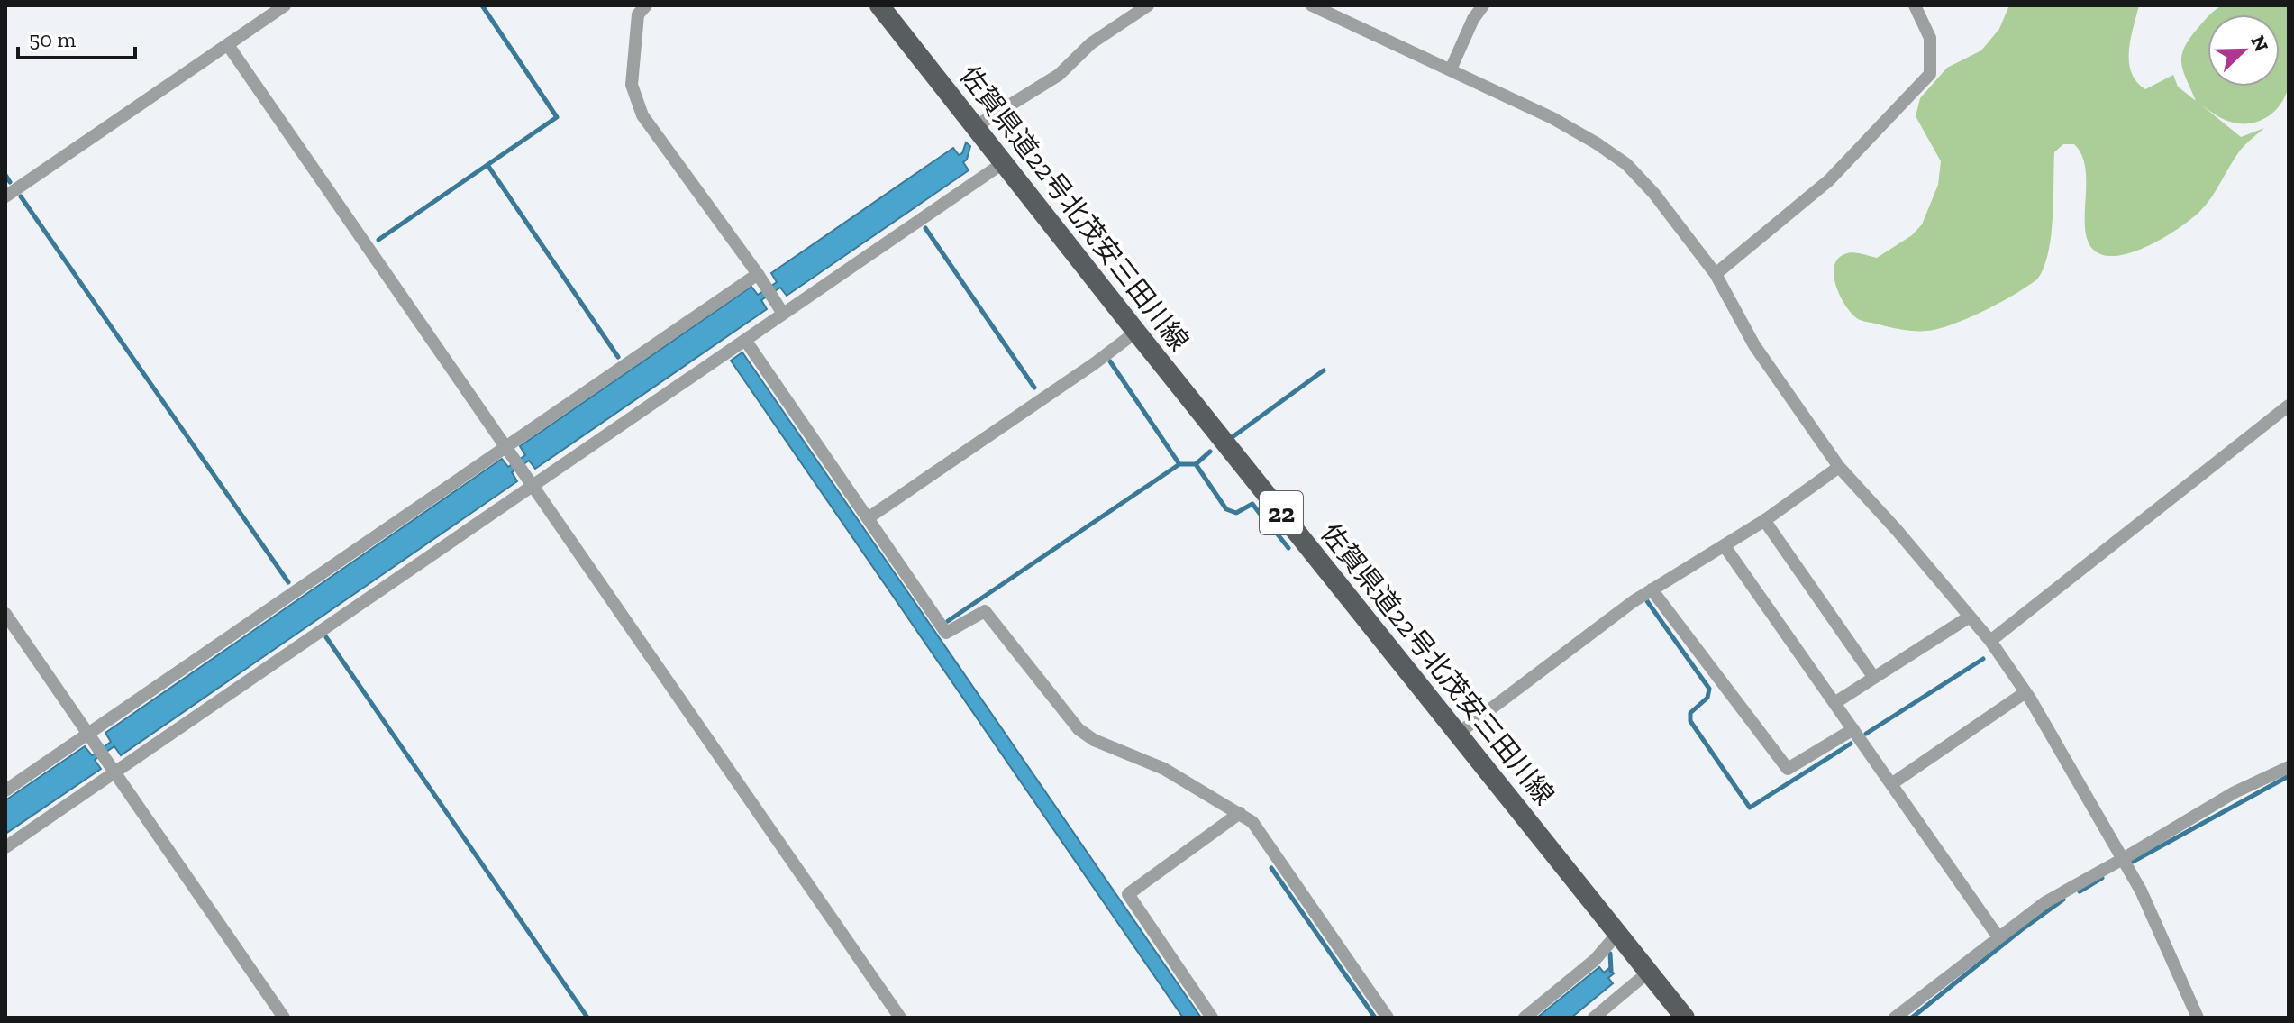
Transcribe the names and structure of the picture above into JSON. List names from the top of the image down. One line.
{"streets":{"main road":["佐賀県道22号北茂安三田川線","22"]},"scale_bar":"50 m","north":"top right"}
